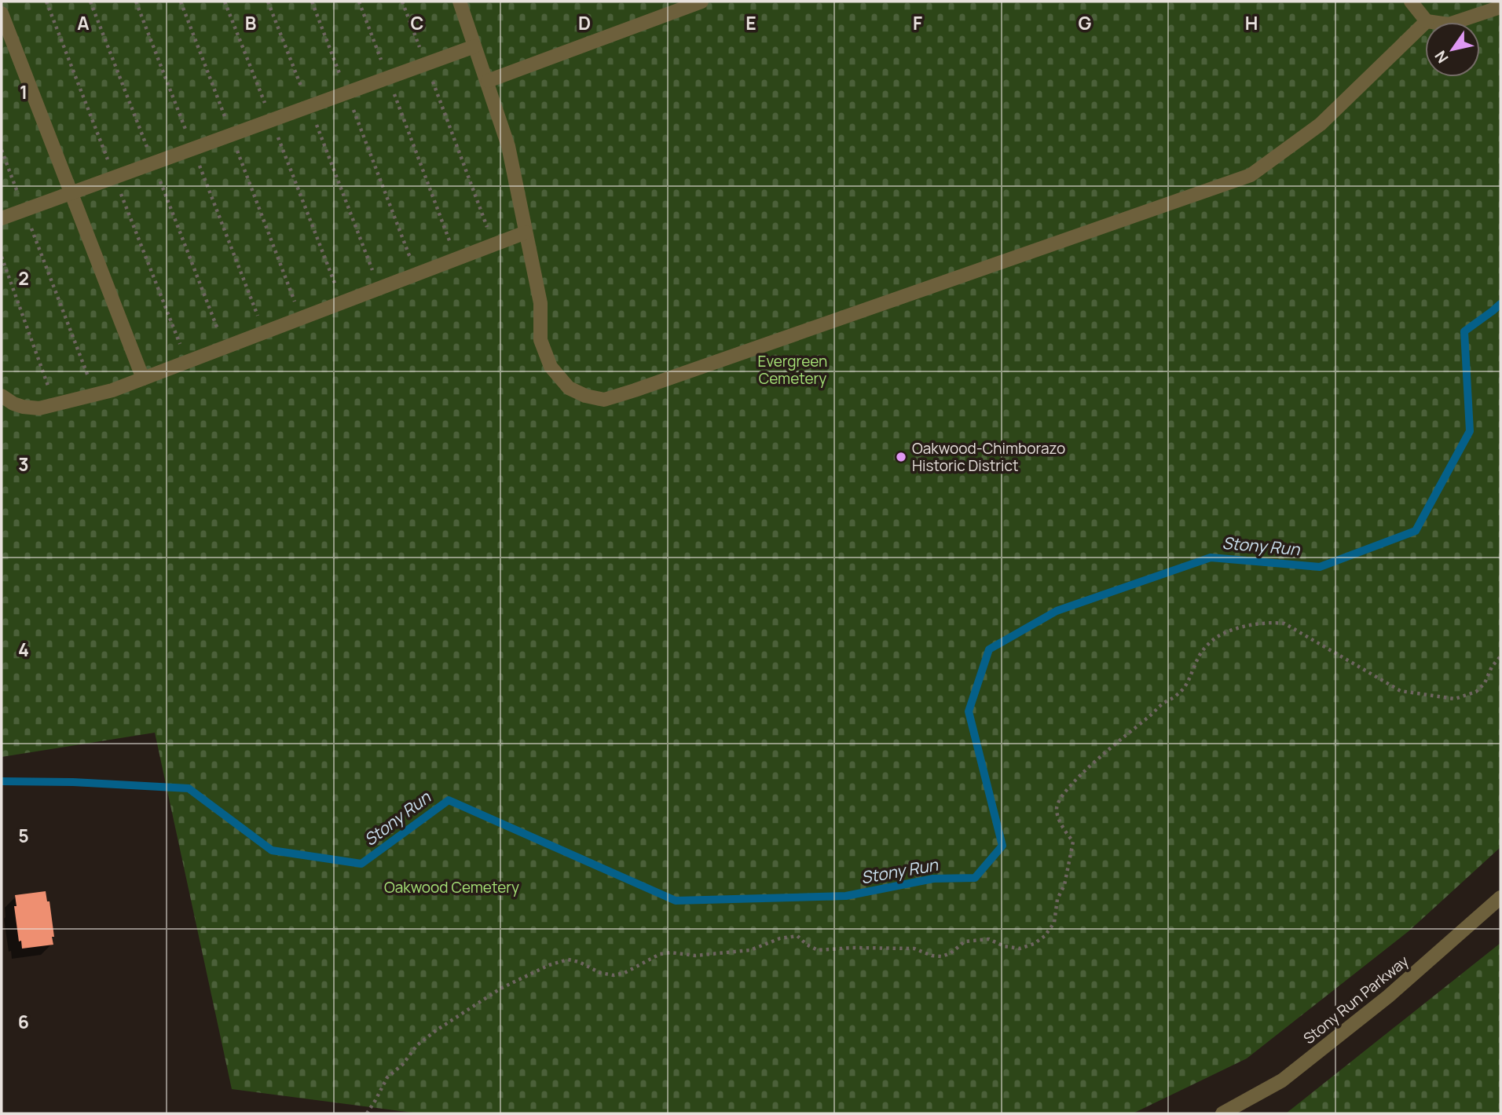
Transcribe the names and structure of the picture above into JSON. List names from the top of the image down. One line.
{"streets":{"street":["Stony Run Parkway"]},"water":["Stony Run"],"parks":["Evergreen Cemetery","Oakwood Cemetery"],"places":["Oakwood-Chimborazo Historic District"],"north":"bottom left","grid":{"columns":["A","B","C","D","E","F","G","H"],"rows":["1","2","3","4","5","6"]}}
